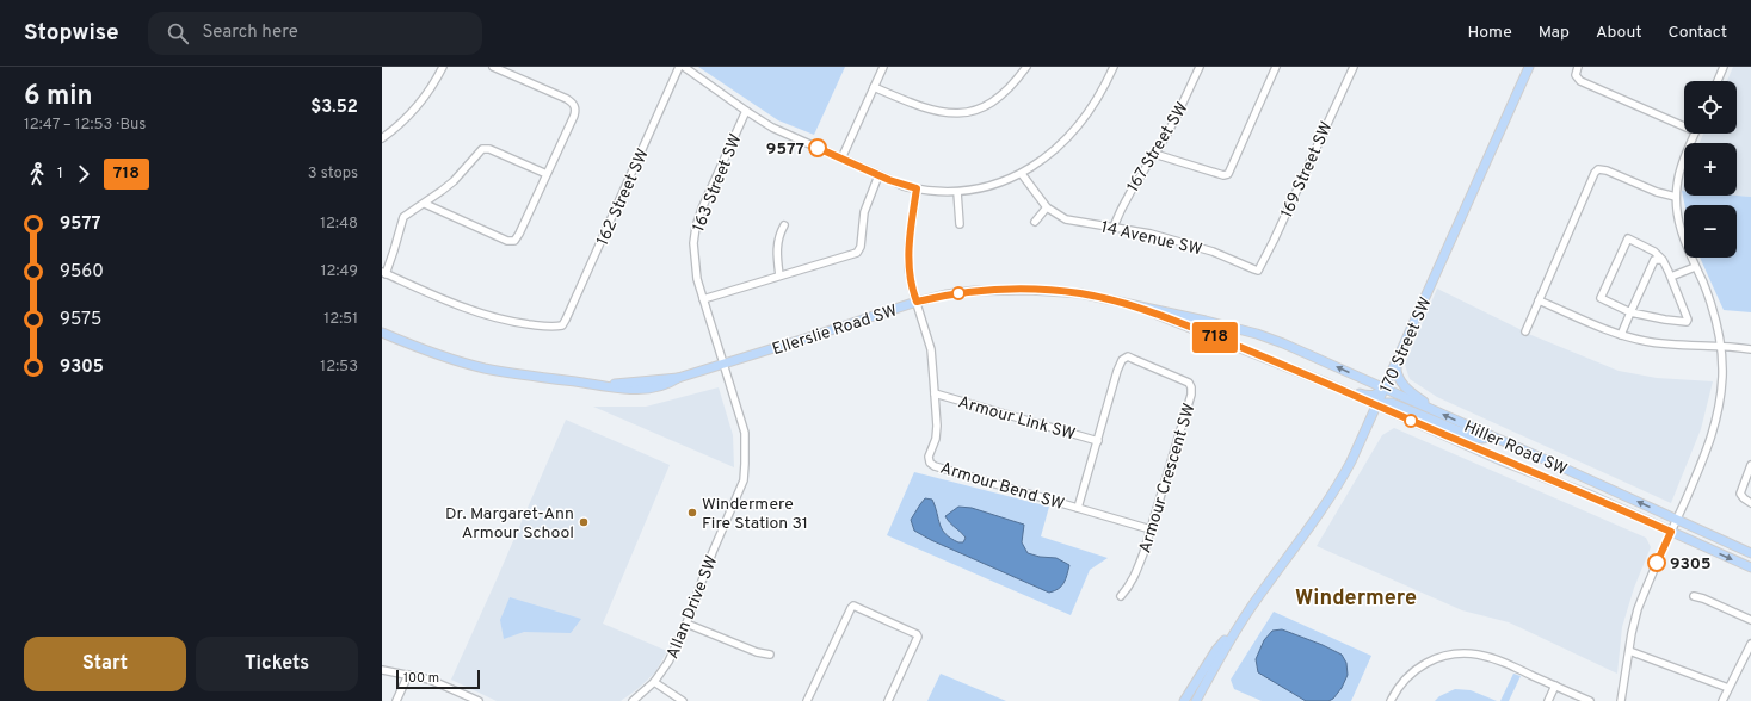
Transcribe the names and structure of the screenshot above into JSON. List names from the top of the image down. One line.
{"streets":{"main road":["Ellerslie Road SW","170 Street SW","Hiller Road SW"],"street":["167 Street SW","169 Street SW","163 Street SW","162 Street SW","14 Avenue SW","Armour Link SW","Armour Crescent SW","Armour Bend SW","Allan Drive SW"]},"crossings":[["167 Street SW","14 Avenue SW"],["169 Street SW","14 Avenue SW"],["163 Street SW","Ellerslie Road SW"],["163 Street SW","Allan Drive SW"],["Ellerslie Road SW","170 Street SW"],["Ellerslie Road SW","Hiller Road SW"],["Ellerslie Road SW","Armour Bend SW"],["Ellerslie Road SW","Allan Drive SW"],["170 Street SW","Hiller Road SW"],["Armour Link SW","Armour Crescent SW"],["Armour Link SW","Armour Bend SW"],["Armour Crescent SW","Armour Bend SW"]],"districts":["Windermere"],"places":["9577","Windermere Fire Station 31","Dr. Margaret-Ann Armour School","9305"],"lines":["bus line 718"],"scale_bar":"100 m","page":{"header":"Stopwise","search":"Search here","nav":["Home","Map","About","Contact"],"heading":["6 min","12:47 – 12:53 · Bus","$3.52"],"on_map":"718","map_buttons":["+","−"],"legs":["1","718","3 stops"],"list":[{"name":"9577","value":"12:48"},{"name":"9560","value":"12:49"},{"name":"9575","value":"12:51"},{"name":"9305","value":"12:53"}],"buttons":["Start","Tickets"],"scale":"100 m"}}
